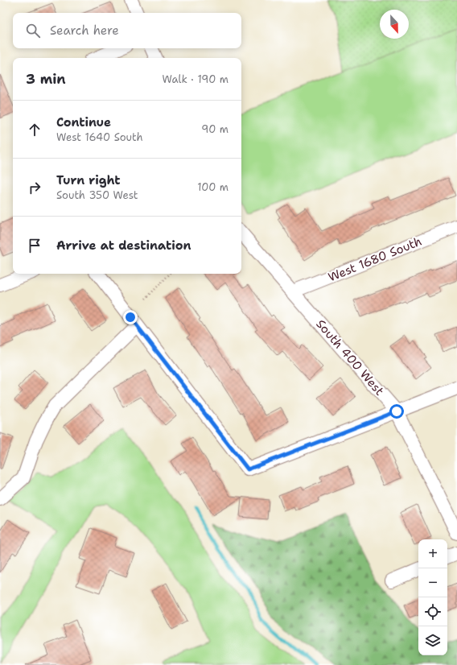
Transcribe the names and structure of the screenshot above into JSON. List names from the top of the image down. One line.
{"streets":{"street":["West 1680 South","South 400 West"]},"crossings":[["West 1680 South","South 400 West"]],"north":"bottom","page":{"search":"Search here","heading":["3 min","Walk · 190 m"],"list":[["Continue","West 1640 South","90 m"],["Turn right","South 350 West","100 m"],"Arrive at destination"],"map_buttons":["+","−"]}}
